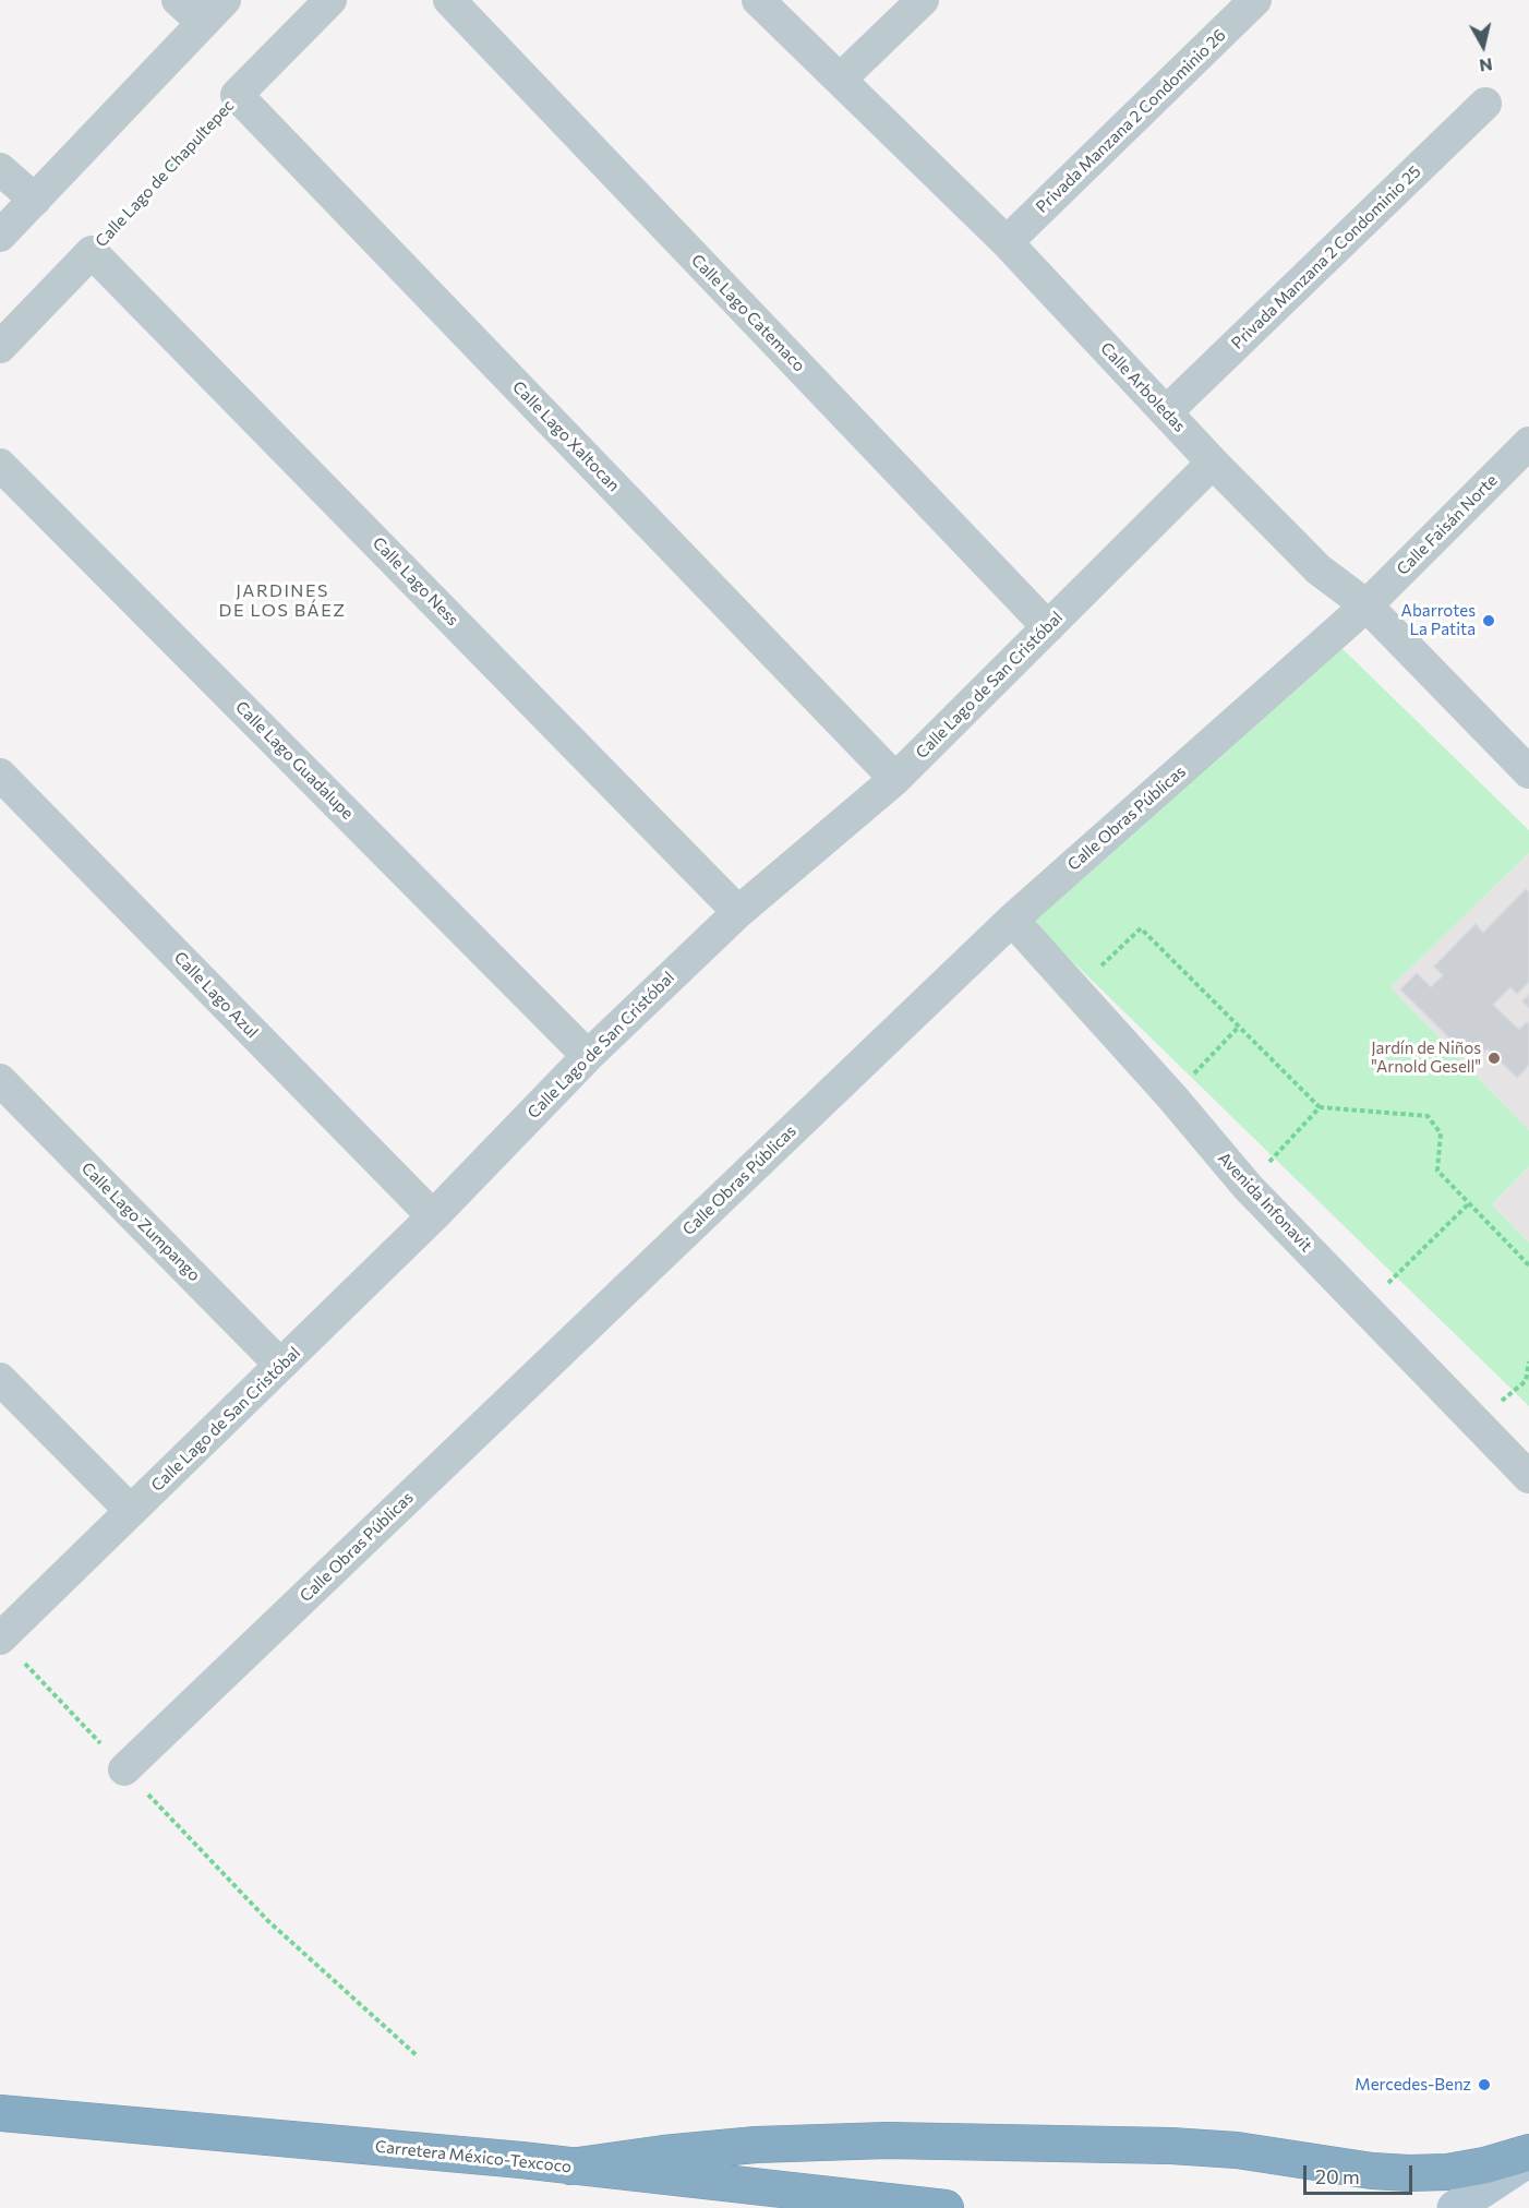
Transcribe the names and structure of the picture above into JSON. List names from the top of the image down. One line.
{"streets":{"highway":["Carretera México-Texcoco"],"street":["Privada Manzana 2 Condominio 26","Calle Lago de Chapultepec","Privada Manzana 2 Condominio 25","Calle Lago Catemaco","Calle Arboledas","Calle Lago Xaltocan","Calle Faisán Norte","Calle Lago Ness","Calle Lago de San Cristóbal","Calle Lago Guadalupe","Calle Obras Públicas","Calle Lago Azul","Avenida Infonavit","Calle Lago Zumpango"]},"crossings":[["Privada Manzana 2 Condominio 26","Calle Arboledas"],["Calle Lago de Chapultepec","Calle Lago Xaltocan"],["Calle Lago de Chapultepec","Calle Lago Ness"],["Privada Manzana 2 Condominio 25","Calle Arboledas"],["Calle Lago Catemaco","Calle Lago de San Cristóbal"],["Calle Arboledas","Calle Faisán Norte"],["Calle Arboledas","Calle Lago de San Cristóbal"],["Calle Arboledas","Calle Obras Públicas"],["Calle Lago Xaltocan","Calle Lago de San Cristóbal"],["Calle Faisán Norte","Calle Obras Públicas"],["Calle Lago Ness","Calle Lago de San Cristóbal"],["Calle Lago de San Cristóbal","Calle Lago Guadalupe"],["Calle Lago de San Cristóbal","Calle Lago Azul"],["Calle Lago de San Cristóbal","Calle Lago Zumpango"],["Calle Obras Públicas","Avenida Infonavit"]],"districts":["JARDINES DE LOS BÁEZ"],"places":["Abarrotes La Patita","Jardín de Niños \"Arnold Gesell\"","Mercedes-Benz"],"scale_bar":"20 m","north":"bottom"}
